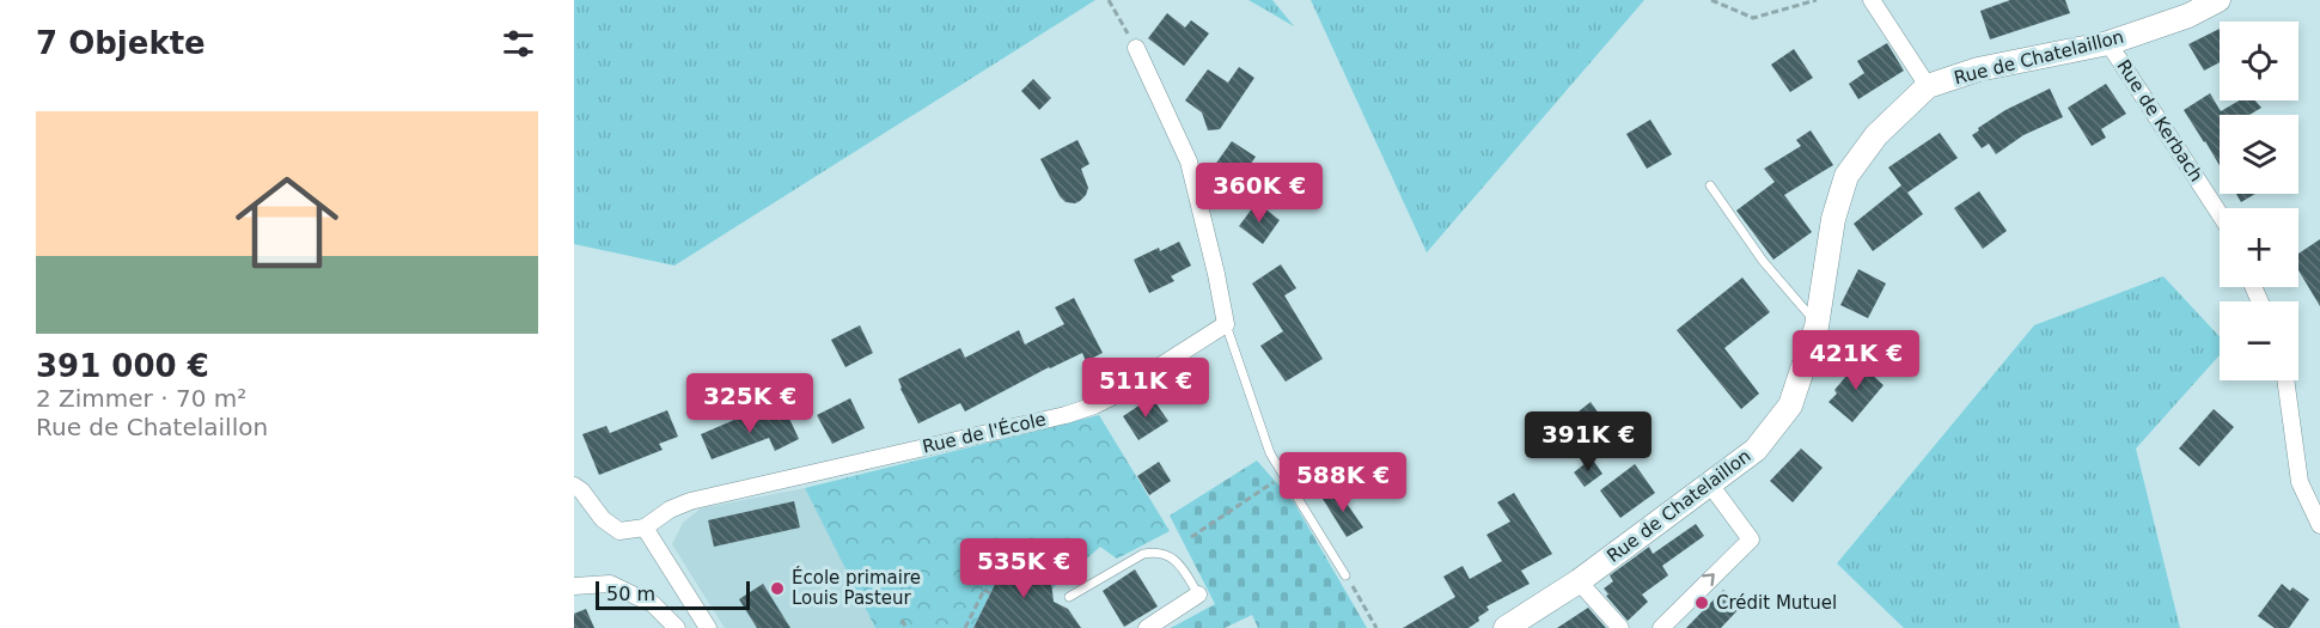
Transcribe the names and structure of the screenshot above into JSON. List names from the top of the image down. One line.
{"streets":{"main road":["Rue de Chatelaillon"],"street":["Rue de Kerbach","Rue de l'École"]},"crossings":[["Rue de Chatelaillon","Rue de Kerbach"]],"places":["École primaire Louis Pasteur","Crédit Mutuel"],"scale_bar":"50 m","page":{"heading":"7 Objekte","map_buttons":["+","−"],"list":[{"name":"391 000 €","note":"2 Zimmer · 70 m² · Rue de Chatelaillon"}],"price":["360K €","421K €","511K €","325K €","391K €","588K €","535K €"],"scale":"50 m"}}
